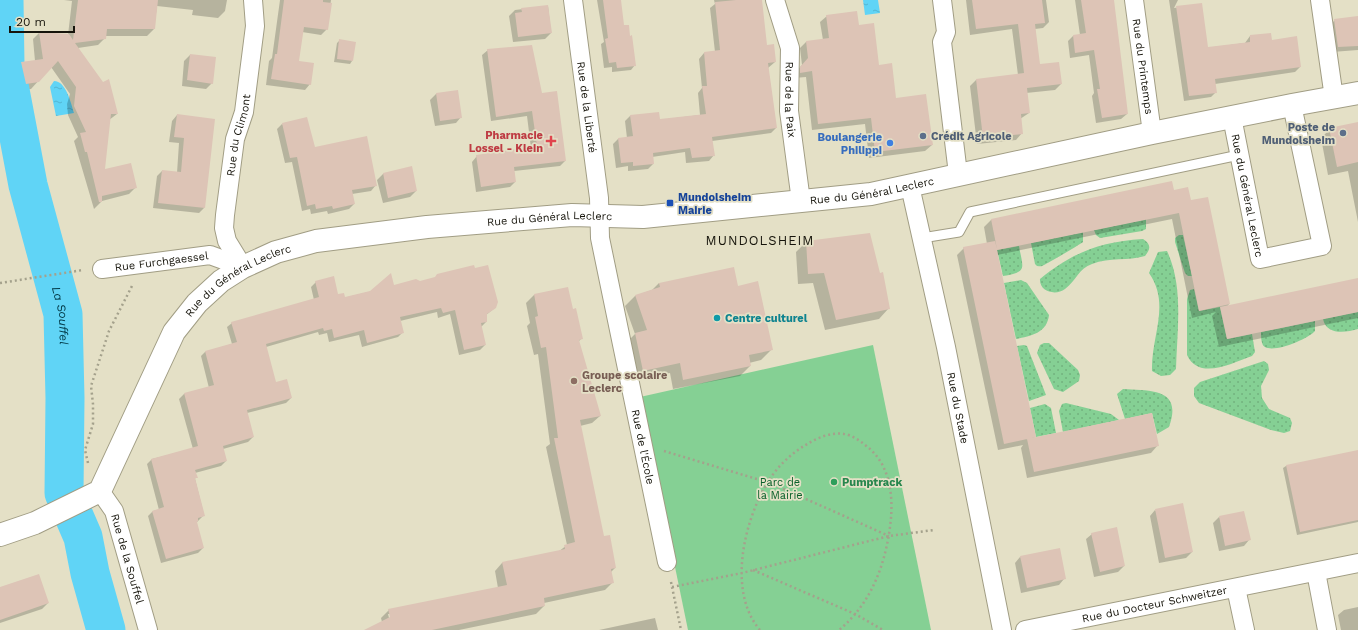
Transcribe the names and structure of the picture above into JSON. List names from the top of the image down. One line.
{"streets":{"street":["Rue du Printemps","Rue de la Paix","Rue de la Liberté","Rue du Climont","Rue du Général Leclerc","Rue Furchgaessel","Rue du Stade","Rue de l'École","Rue de la Souffel","Rue du Docteur Schweitzer"]},"crossings":[["Rue du Printemps","Rue du Général Leclerc"],["Rue de la Paix","Rue du Général Leclerc"],["Rue de la Liberté","Rue du Général Leclerc"],["Rue de la Liberté","Rue de l'École"],["Rue du Climont","Rue du Général Leclerc"],["Rue du Climont","Rue Furchgaessel"],["Rue du Général Leclerc","Rue Furchgaessel"],["Rue du Général Leclerc","Rue du Stade"],["Rue du Général Leclerc","Rue de l'École"],["Rue du Général Leclerc","Rue de la Souffel"]],"districts":["MUNDOLSHEIM"],"water":["La Souffel"],"parks":["Parc de la Mairie"],"places":{"other":["Poste de Mundolsheim","Crédit Agricole","Boulangerie Philippi","Centre culturel","Groupe scolaire Leclerc","Pumptrack"],"health":["Pharmacie Lossel - Klein"],"transit":["Mundolsheim Mairie"]},"scale_bar":"20 m"}
